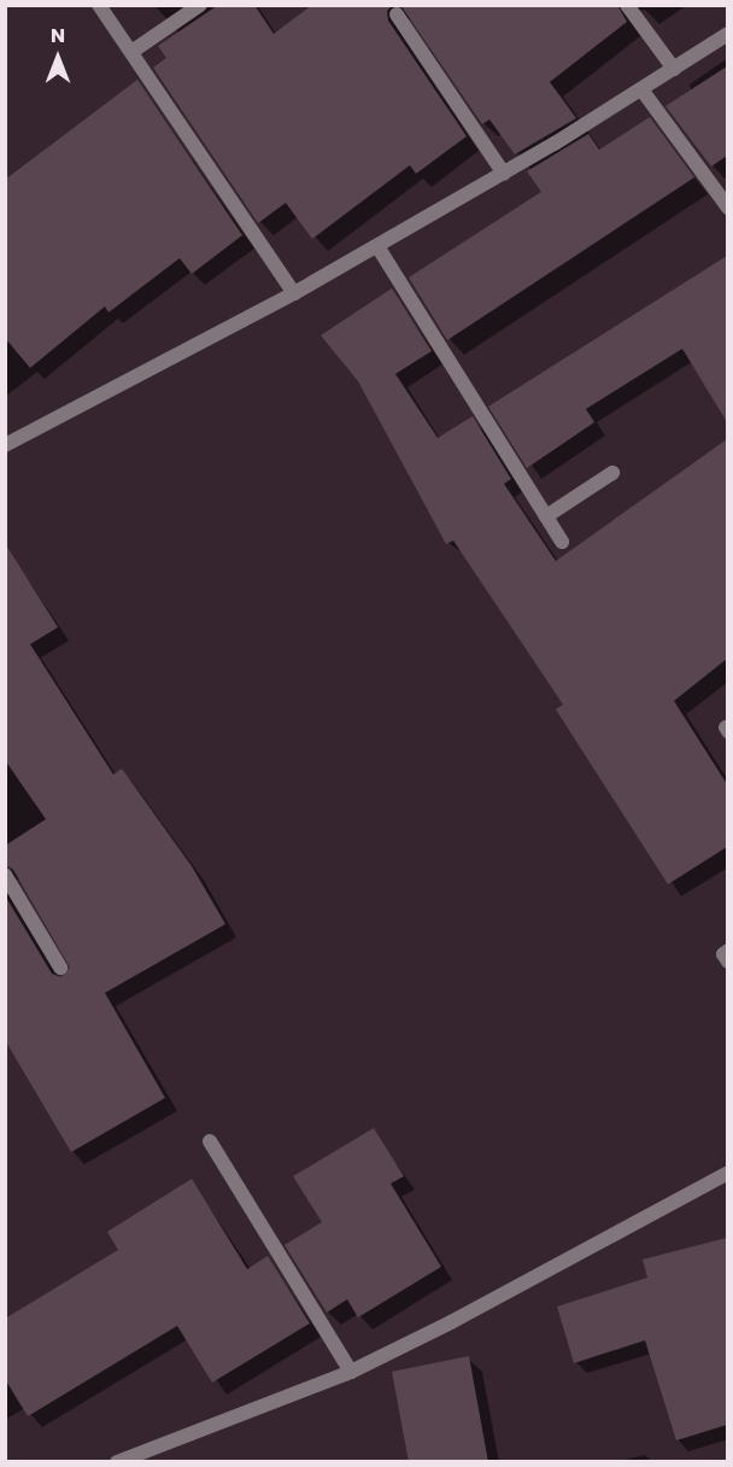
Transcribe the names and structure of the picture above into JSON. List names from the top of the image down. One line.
{"north":"top"}
